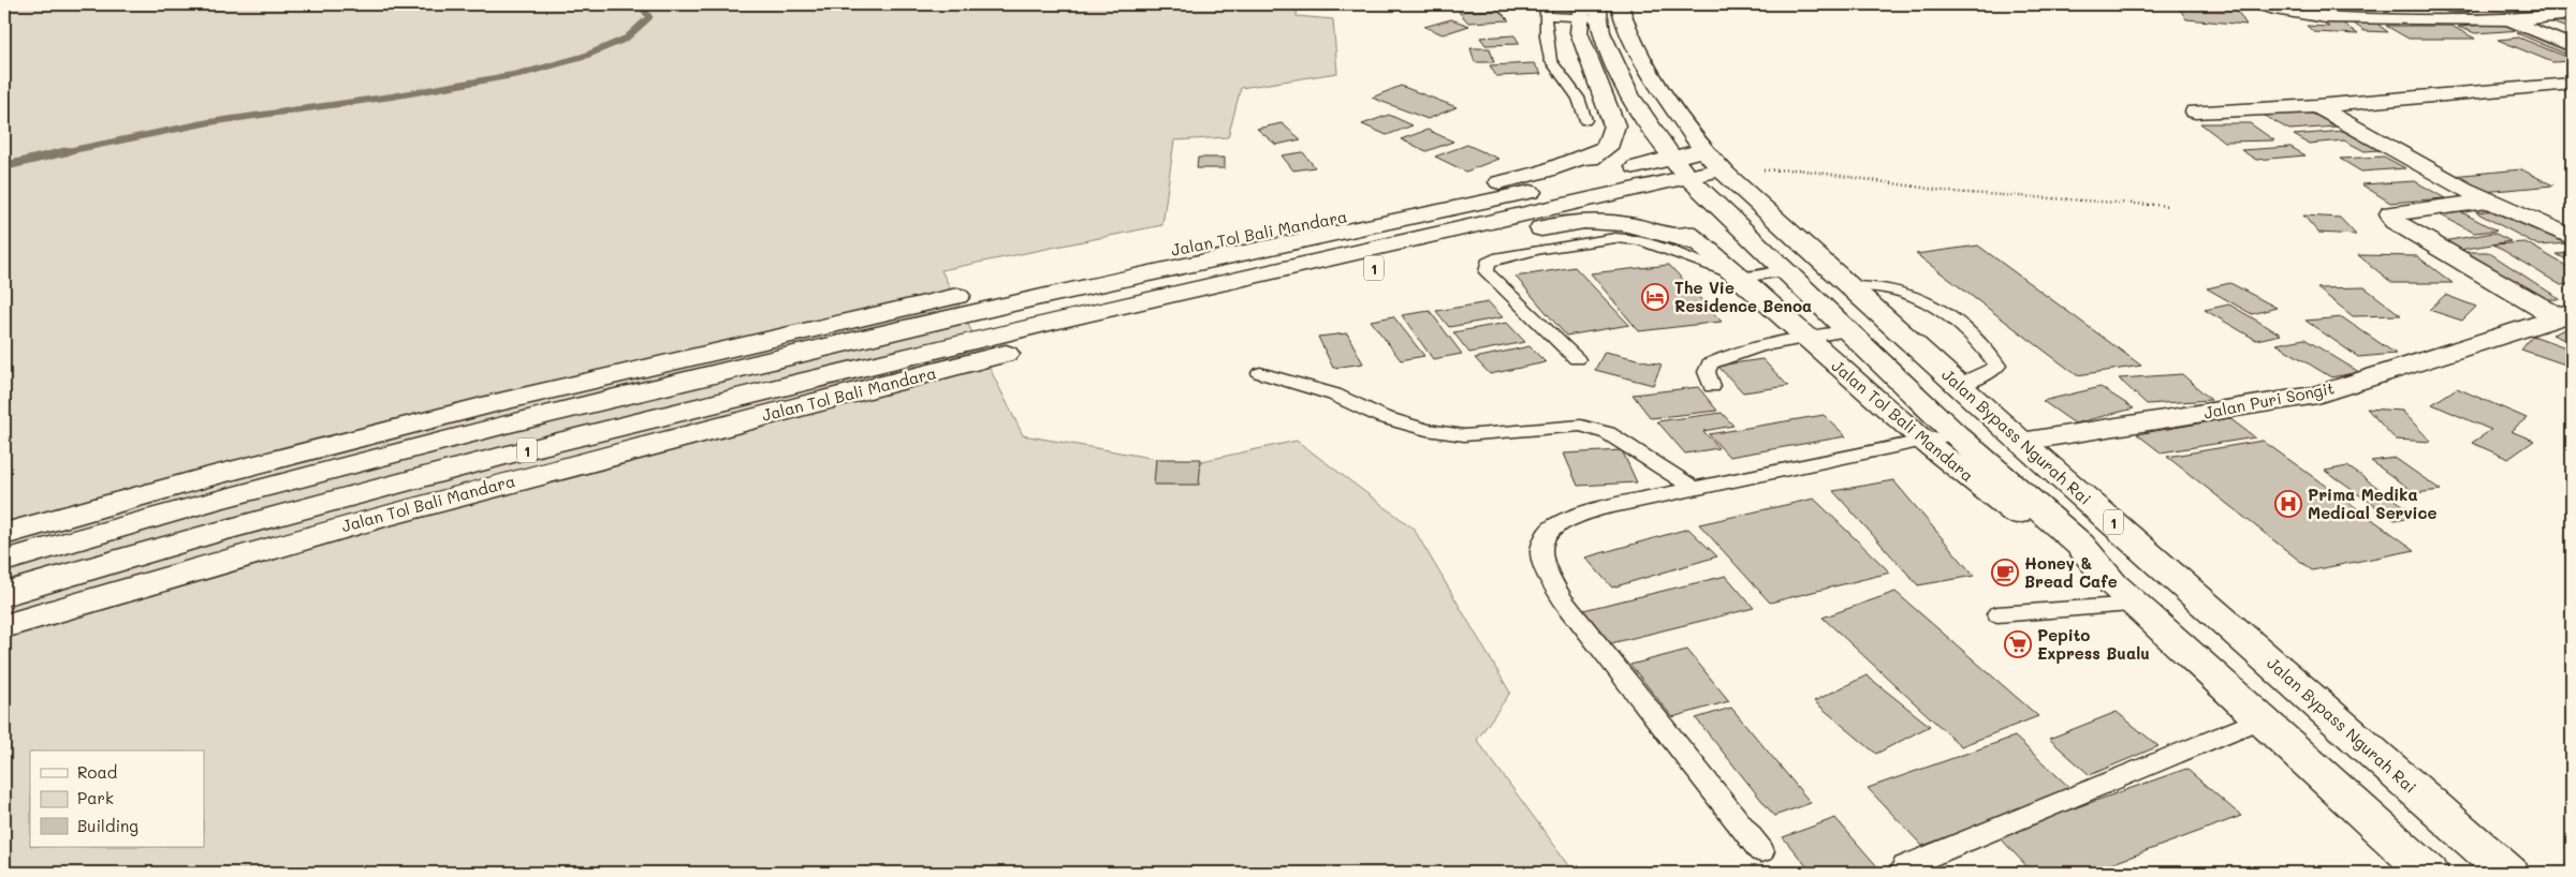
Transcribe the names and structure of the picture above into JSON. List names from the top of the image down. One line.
{"streets":{"main road":["Jalan Tol Bali Mandara","1","Jalan Puri Songit","Jalan Bypass Ngurah Rai"]},"crossings":[["Jalan Tol Bali Mandara","1"],["Jalan Tol Bali Mandara","Jalan Bypass Ngurah Rai"],["Jalan Puri Songit","Jalan Bypass Ngurah Rai"]],"places":{"hotel":["The Vie Residence Benoa"],"hospital":["Prima Medika Medical Service"],"cafe":["Honey & Bread Cafe"],"supermarket":["Pepito Express Bualu"]},"legend":["Road","Park","Building"]}
